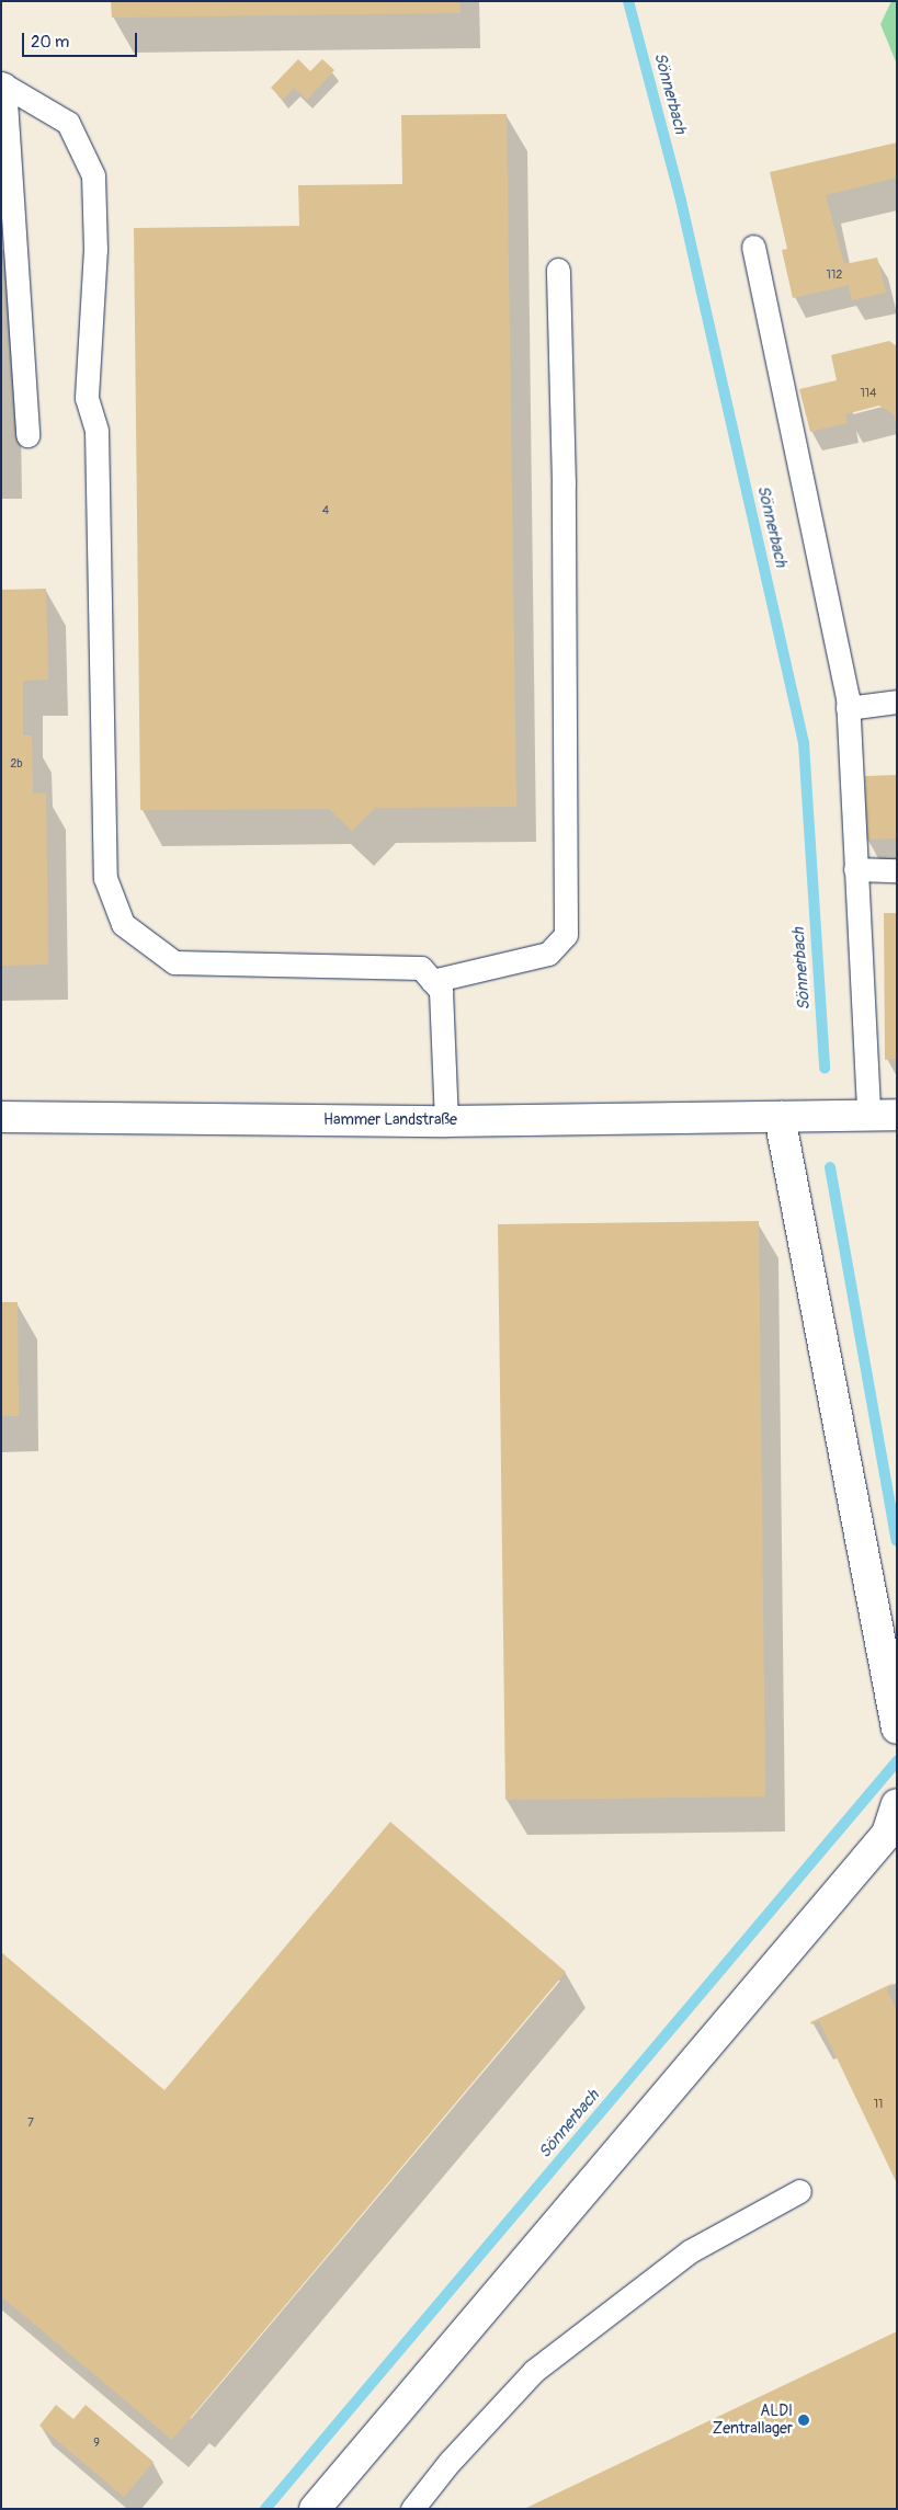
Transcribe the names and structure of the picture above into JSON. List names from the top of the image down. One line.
{"streets":{"street":["Hammer Landstraße"]},"water":["Sönnerbach"],"places":["ALDI Zentrallager"],"house_numbers":["112","114","4","2b","11","7","9"],"scale_bar":"20 m"}
